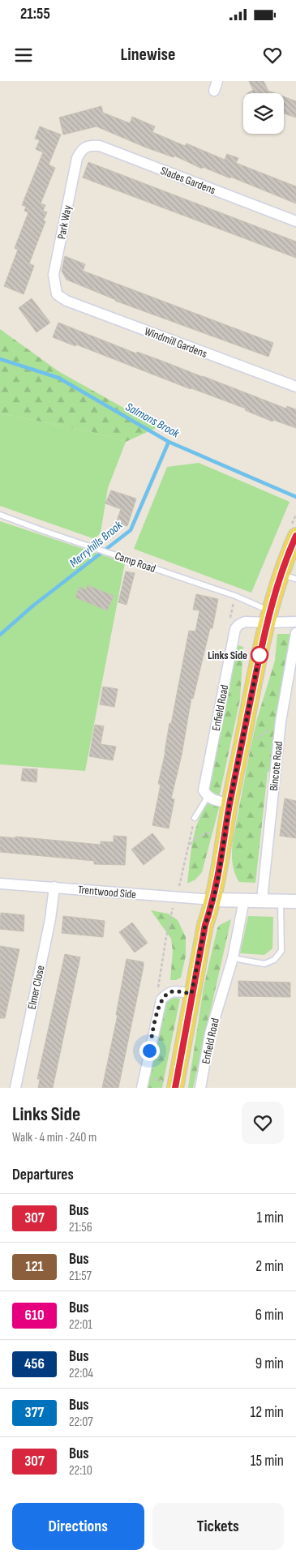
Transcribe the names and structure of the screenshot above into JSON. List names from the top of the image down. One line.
{"streets":{"street":["Slades Gardens","Park Way","Windmill Gardens","Enfield Road","Bincote Road","Trentwood Side","Elmer Close"],"lane":["Camp Road"]},"crossings":[["Slades Gardens","Park Way"],["Park Way","Windmill Gardens"],["Camp Road","Enfield Road"],["Trentwood Side","Elmer Close"]],"water":["Salmons Brook","Merryhills Brook"],"places":["Links Side"],"lines":["bus line 307"],"page":{"status":"21:55","header":"Linewise","heading":[["Links Side","Walk · 4 min · 240 m"],"Departures"],"list":[{"mark":"307","name":"Bus","note":"21:56","value":"1 min"},{"mark":"121","name":"Bus","note":"21:57","value":"2 min"},{"mark":"610","name":"Bus","note":"22:01","value":"6 min"},{"mark":"456","name":"Bus","note":"22:04","value":"9 min"},{"mark":"377","name":"Bus","note":"22:07","value":"12 min"},{"mark":"307","name":"Bus","note":"22:10","value":"15 min"}],"buttons":["Directions","Tickets"]}}
